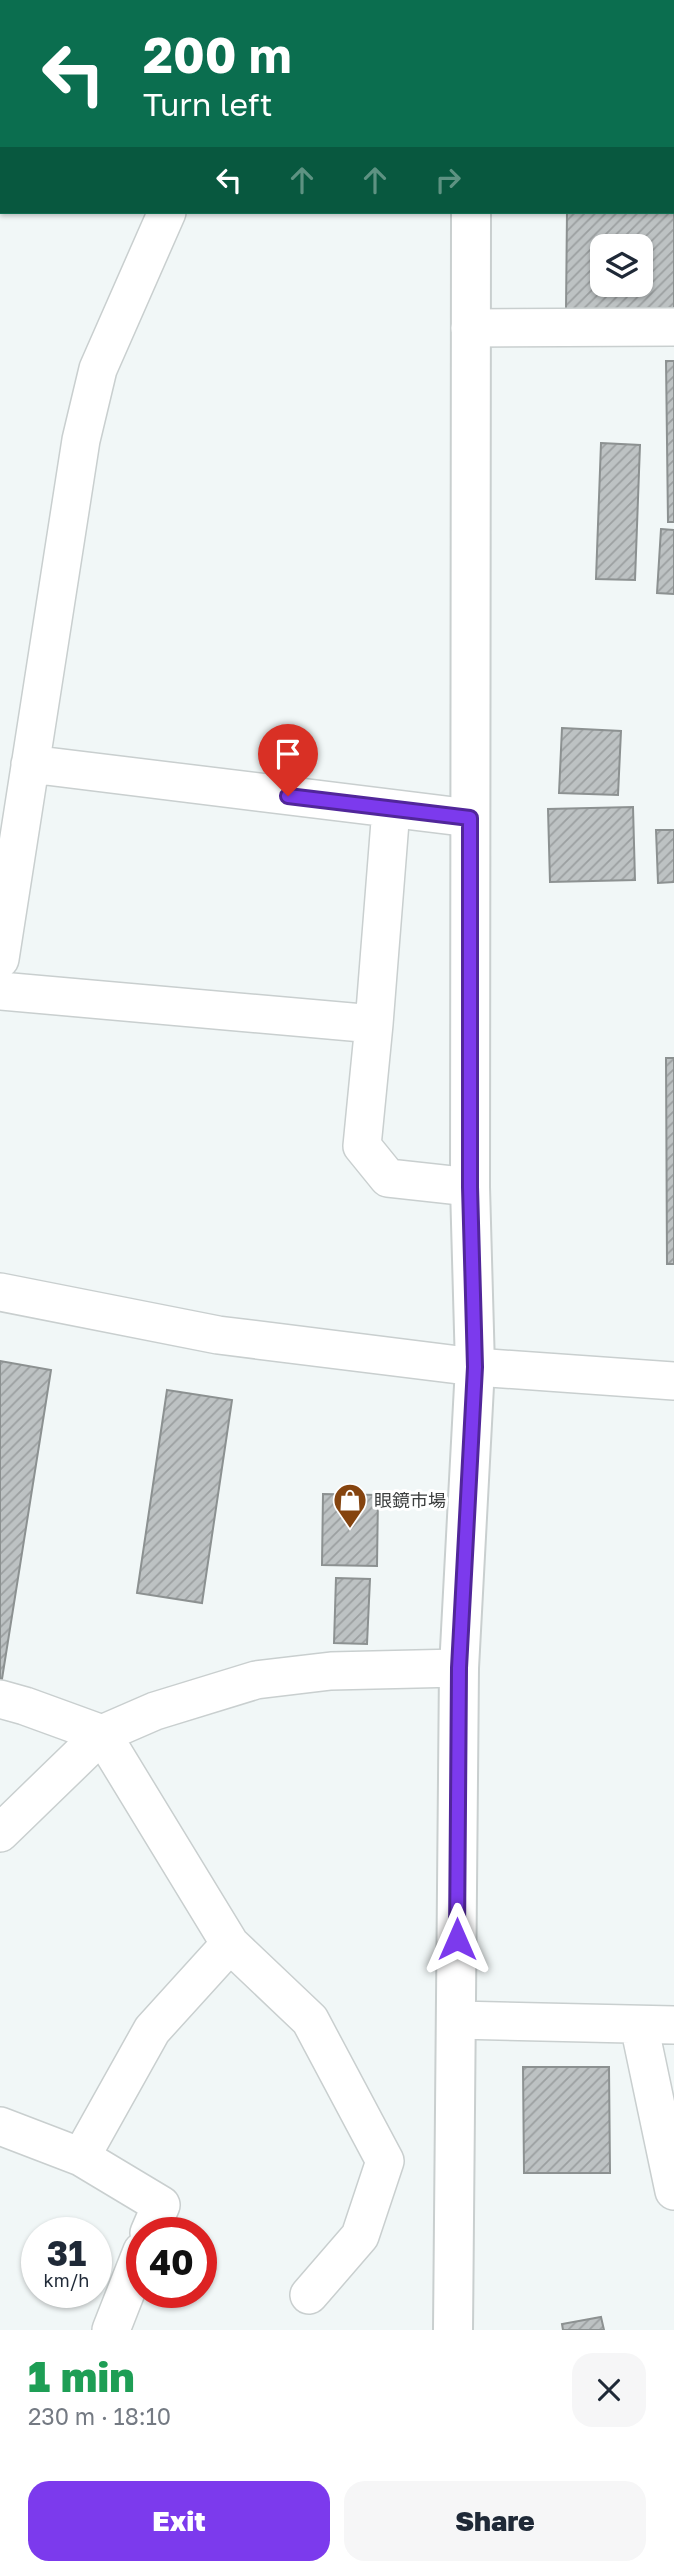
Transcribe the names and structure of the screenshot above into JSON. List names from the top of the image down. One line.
{"places":{"shop":["眼鏡市場"]},"page":{"turn":["200 m","Turn left"],"speed":"31 km/h","limit":"40","heading":["1 min","230 m · 18:10"],"buttons":["Exit","Share"]}}
